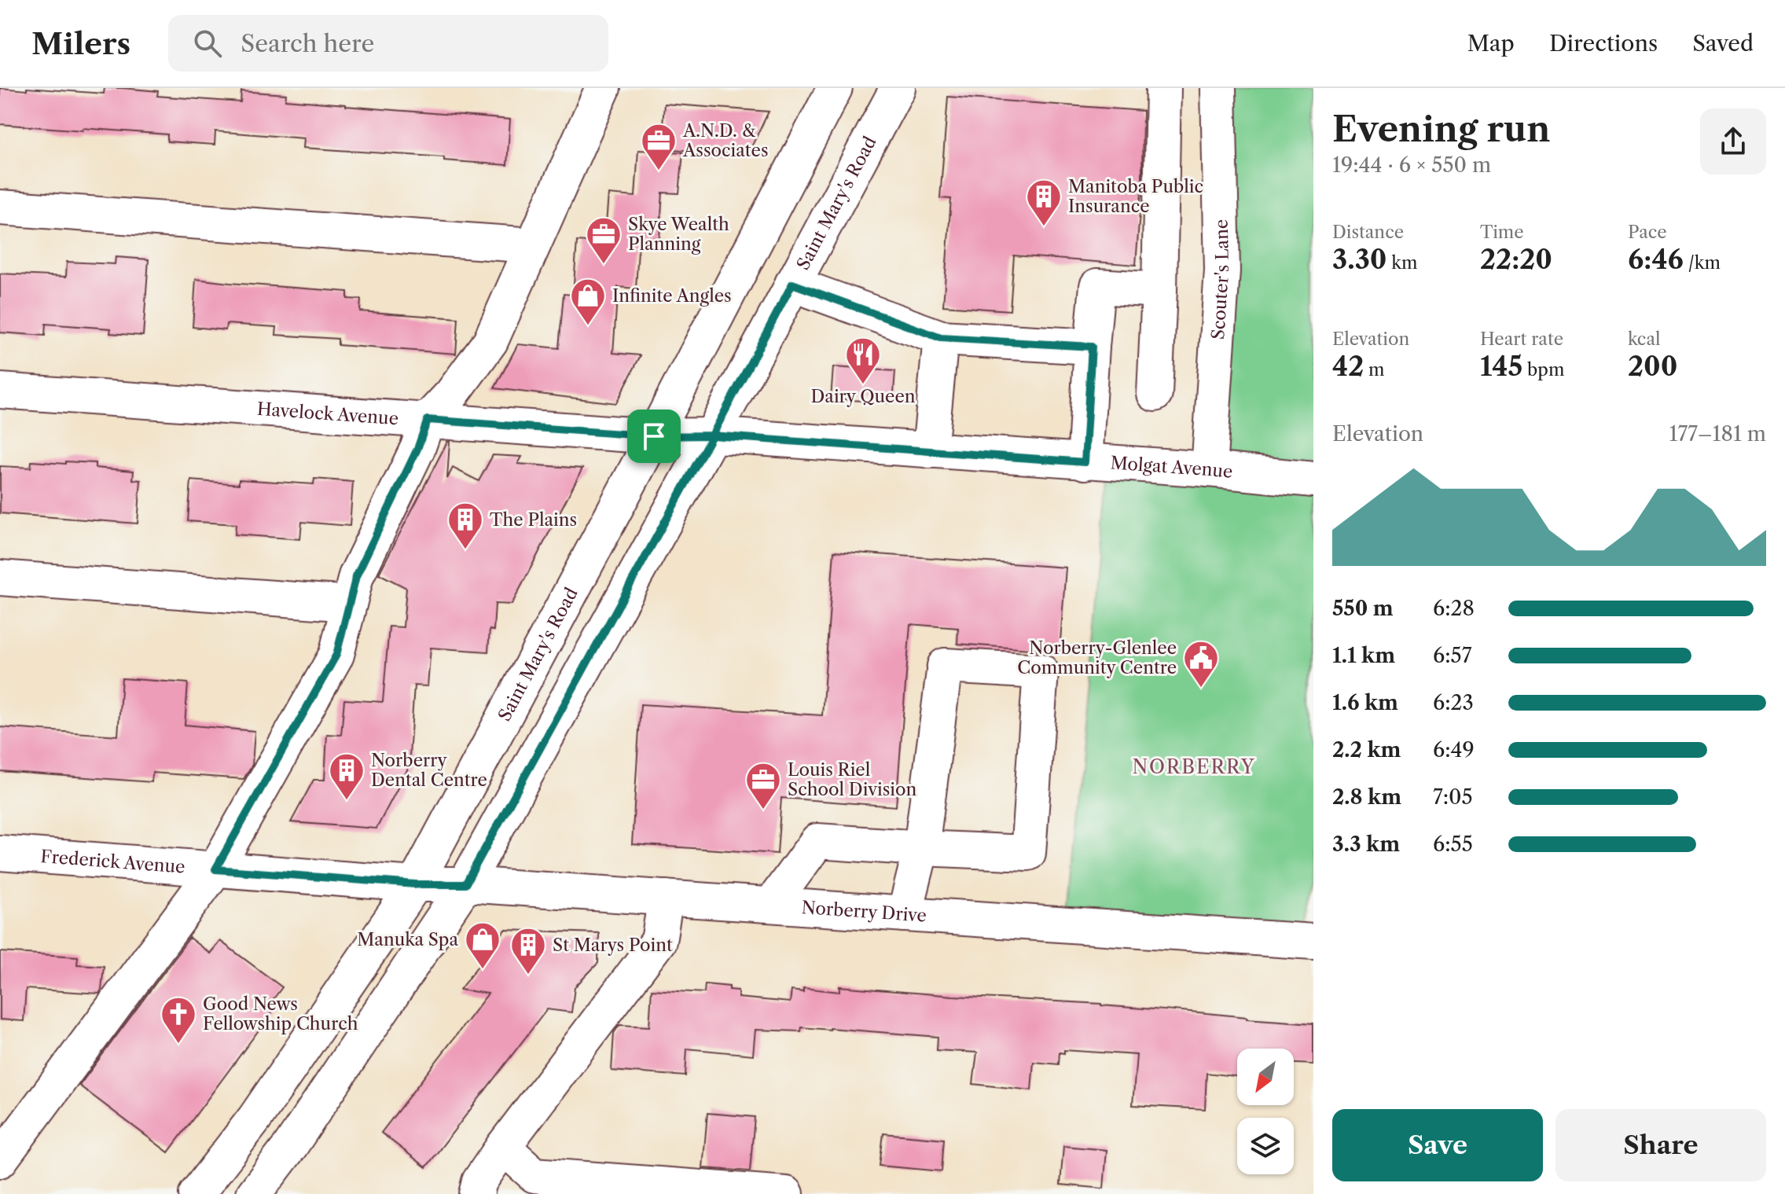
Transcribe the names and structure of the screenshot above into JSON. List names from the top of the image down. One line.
{"streets":{"street":["Saint Mary's Road","Scouter's Lane","Havelock Avenue","Molgat Avenue","Frederick Avenue","Norberry Drive"]},"crossings":[["Saint Mary's Road","Havelock Avenue"],["Saint Mary's Road","Molgat Avenue"],["Saint Mary's Road","Frederick Avenue"],["Saint Mary's Road","Norberry Drive"],["Scouter's Lane","Molgat Avenue"],["Havelock Avenue","Molgat Avenue"],["Frederick Avenue","Norberry Drive"]],"districts":["NORBERRY"],"places":{"office":["A.N.D. & Associates","Skye Wealth Planning","Louis Riel School Division"],"building":["Manitoba Public Insurance","The Plains","Norberry Dental Centre","St Marys Point"],"shop":["Infinite Angles","Manuka Spa"],"restaurant":["Dairy Queen"],"public building":["Norberry-Glenlee Community Centre"],"church":["Good News Fellowship Church"]},"north":"bottom left","page":{"header":"Milers","search":"Search here","nav":["Map","Directions","Saved"],"heading":["Evening run","19:44 · 6 × 550 m"],"stats":[["Distance","3.30 km"],["Time","22:20"],["Pace","6:46 /km"],["Elevation","42 m"],["Heart rate","145 bpm"],["kcal","200"]],"chart":["Elevation","177–181 m"],"list":[{"name":"550 m","note":"6:28"},{"name":"1.1 km","note":"6:57"},{"name":"1.6 km","note":"6:23"},{"name":"2.2 km","note":"6:49"},{"name":"2.8 km","note":"7:05"},{"name":"3.3 km","note":"6:55"}],"buttons":["Save","Share"]}}
